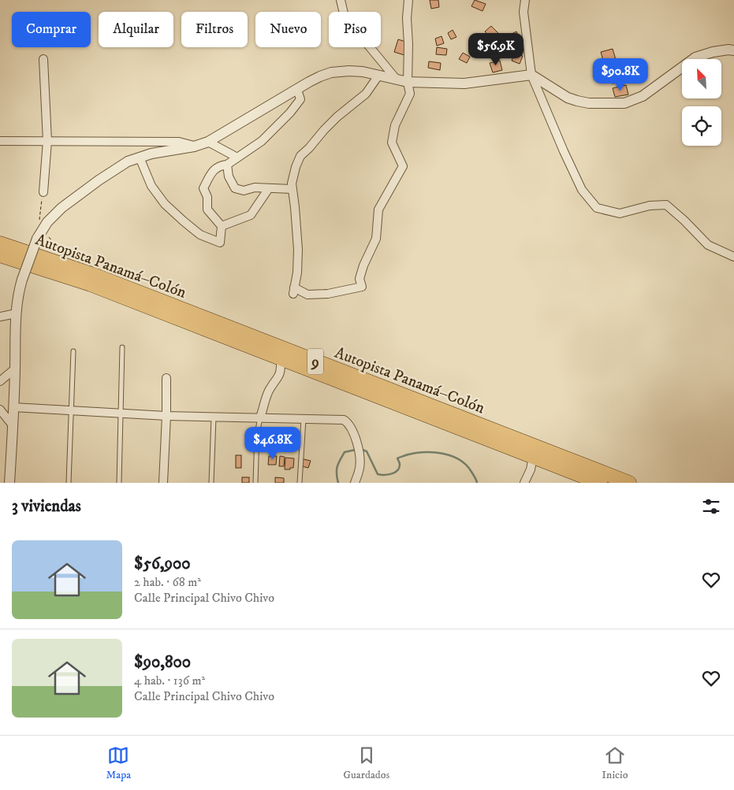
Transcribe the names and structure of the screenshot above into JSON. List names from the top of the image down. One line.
{"streets":{"highway":["Autopista Panamá–Colón","9"]},"north":"top left","page":{"chip":["Comprar","Alquilar","Filtros","Nuevo","Piso"],"price":["$56.9K","$90.8K","$46.8K"],"heading":"3 viviendas","list":[{"name":"$56,900","note":"2 hab. · 68 m² · Calle Principal Chivo Chivo"},{"name":"$90,800","note":"4 hab. · 136 m² · Calle Principal Chivo Chivo"}],"tabs":["Mapa","Guardados","Inicio"]}}
